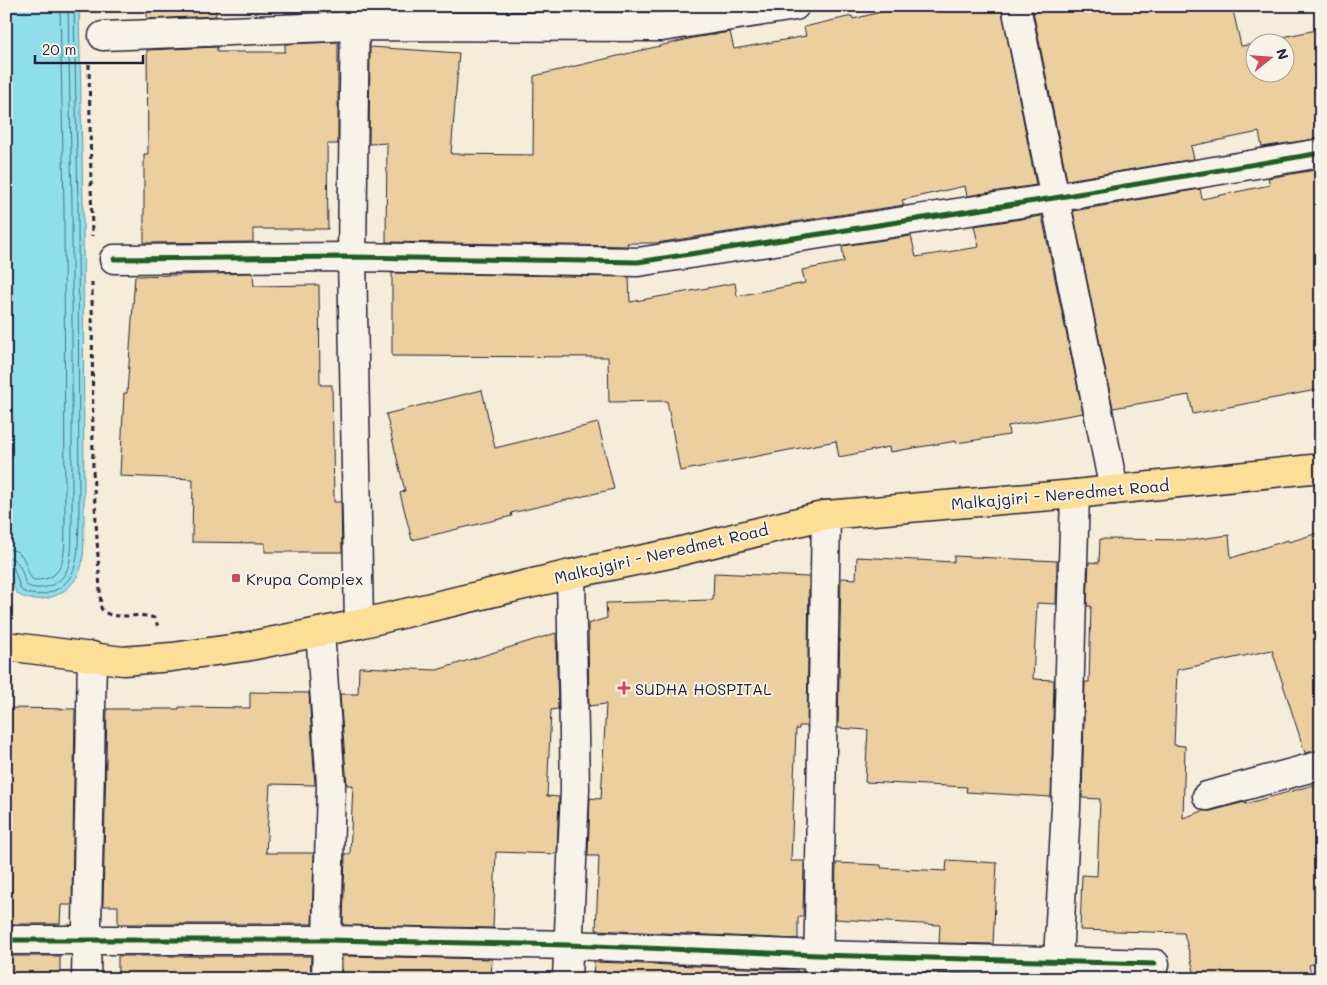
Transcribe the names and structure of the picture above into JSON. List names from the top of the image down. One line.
{"streets":{"main road":["Malkajgiri - Neredmet Road"]},"places":{"transit":["Krupa Complex"],"health":["SUDHA HOSPITAL"]},"scale_bar":"20 m","north":"right"}
